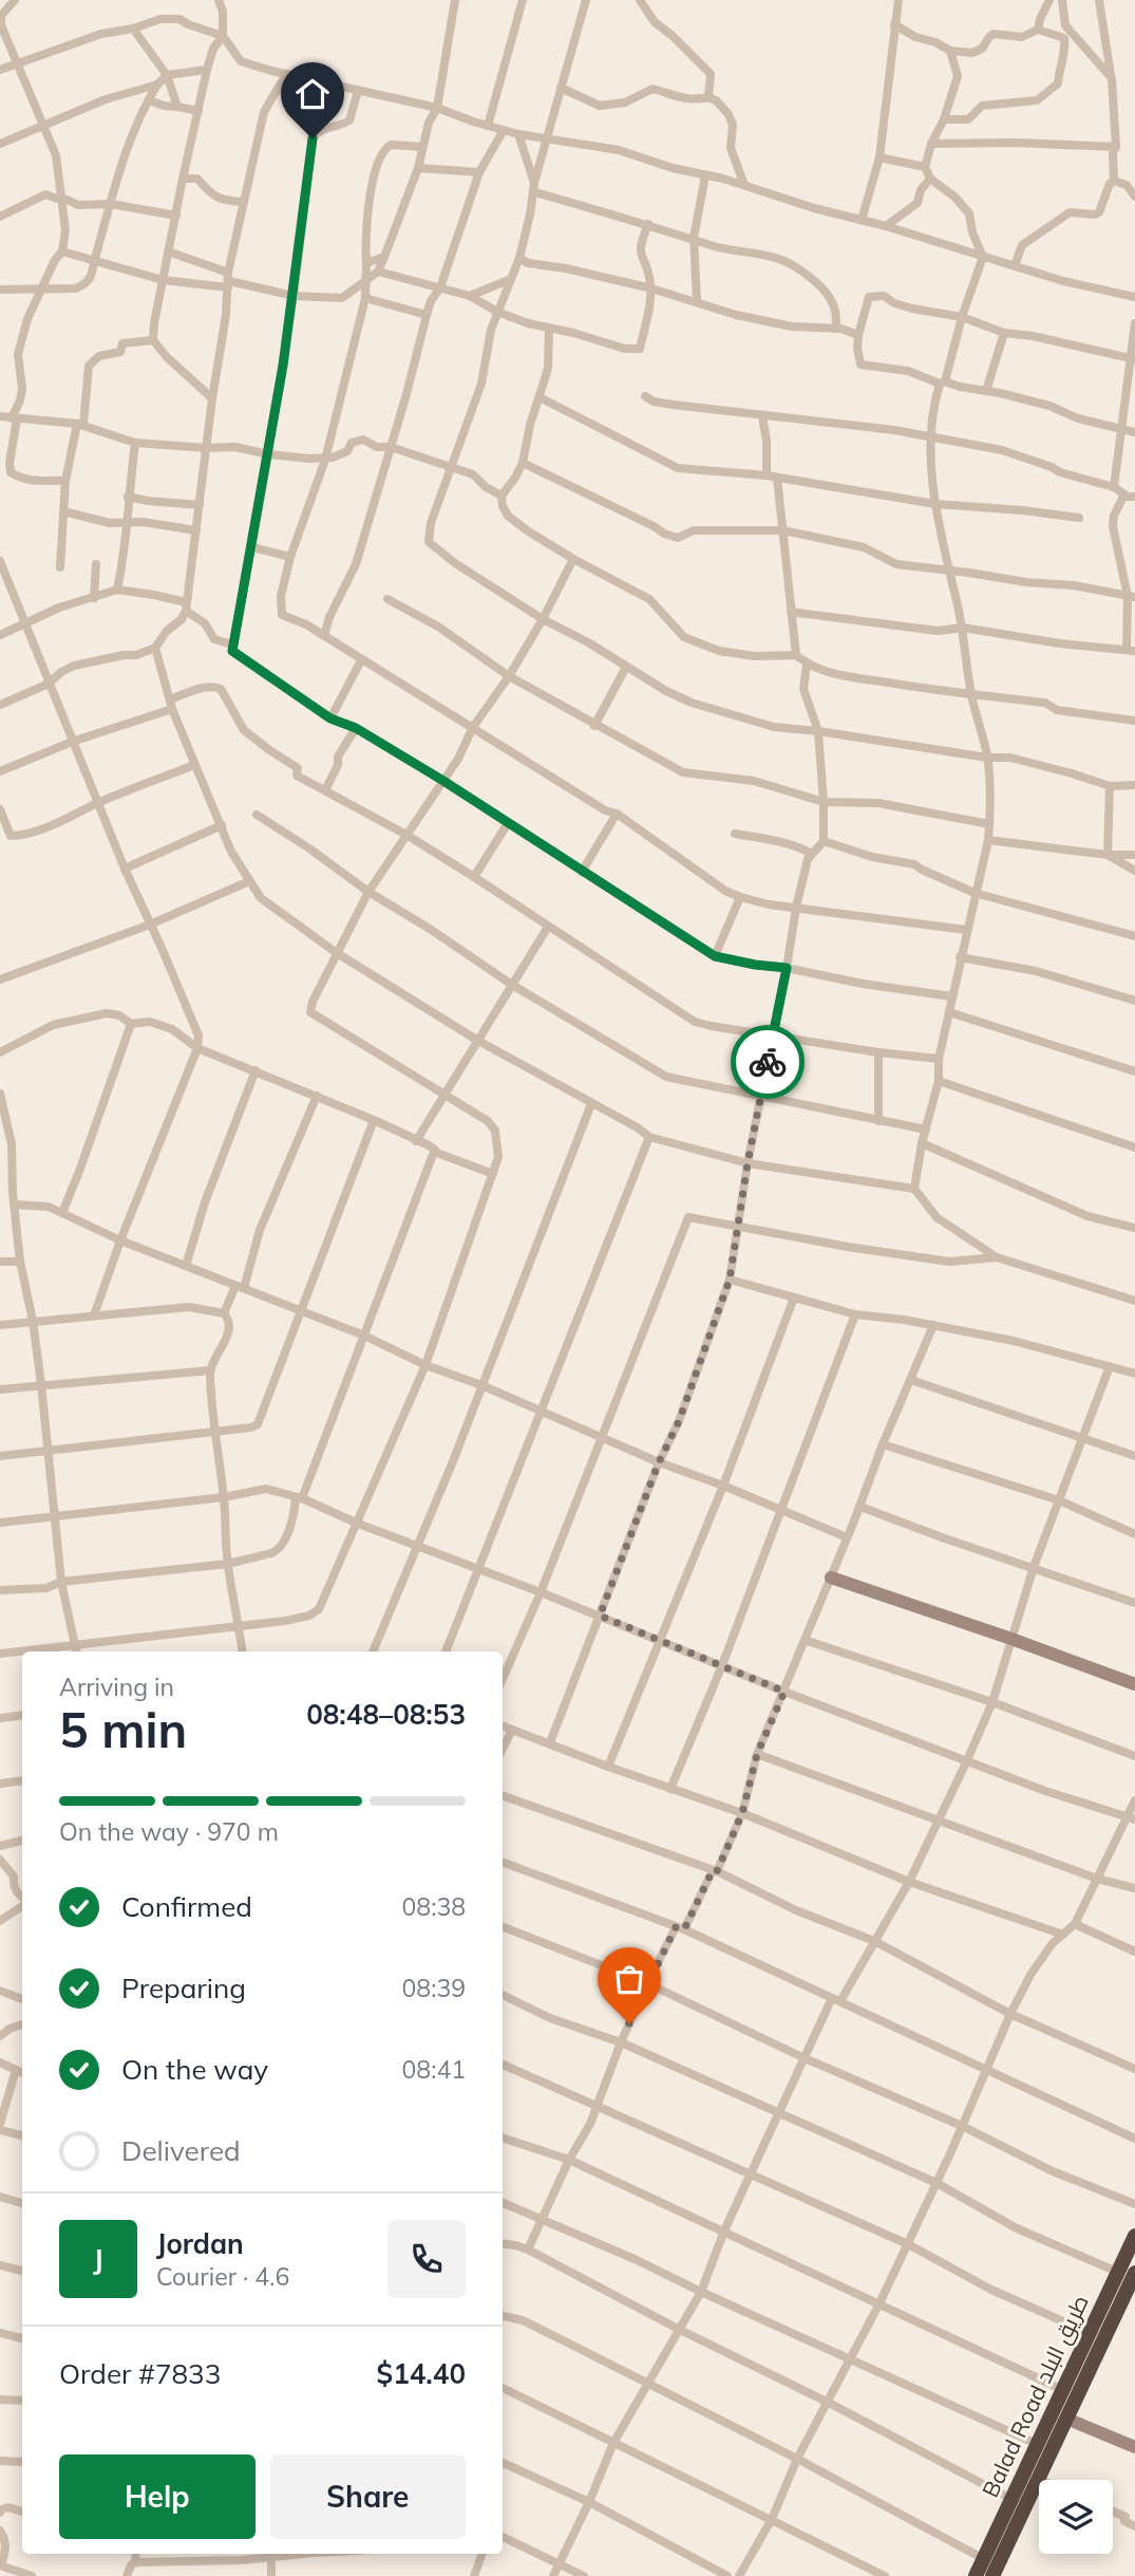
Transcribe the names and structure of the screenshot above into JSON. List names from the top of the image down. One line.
{"streets":{"highway":["Balad Road طريق البلد"]},"page":{"heading":["5 min","Arriving in","08:48–08:53"],"panel":["Jordan","Courier · 4.6","Order #7833","$14.40"],"bar":"On the way · 970 m","list":[["Confirmed","08:38"],["Preparing","08:39"],["On the way","08:41"],"Delivered"],"round":"J","buttons":["Help","Share"]}}
